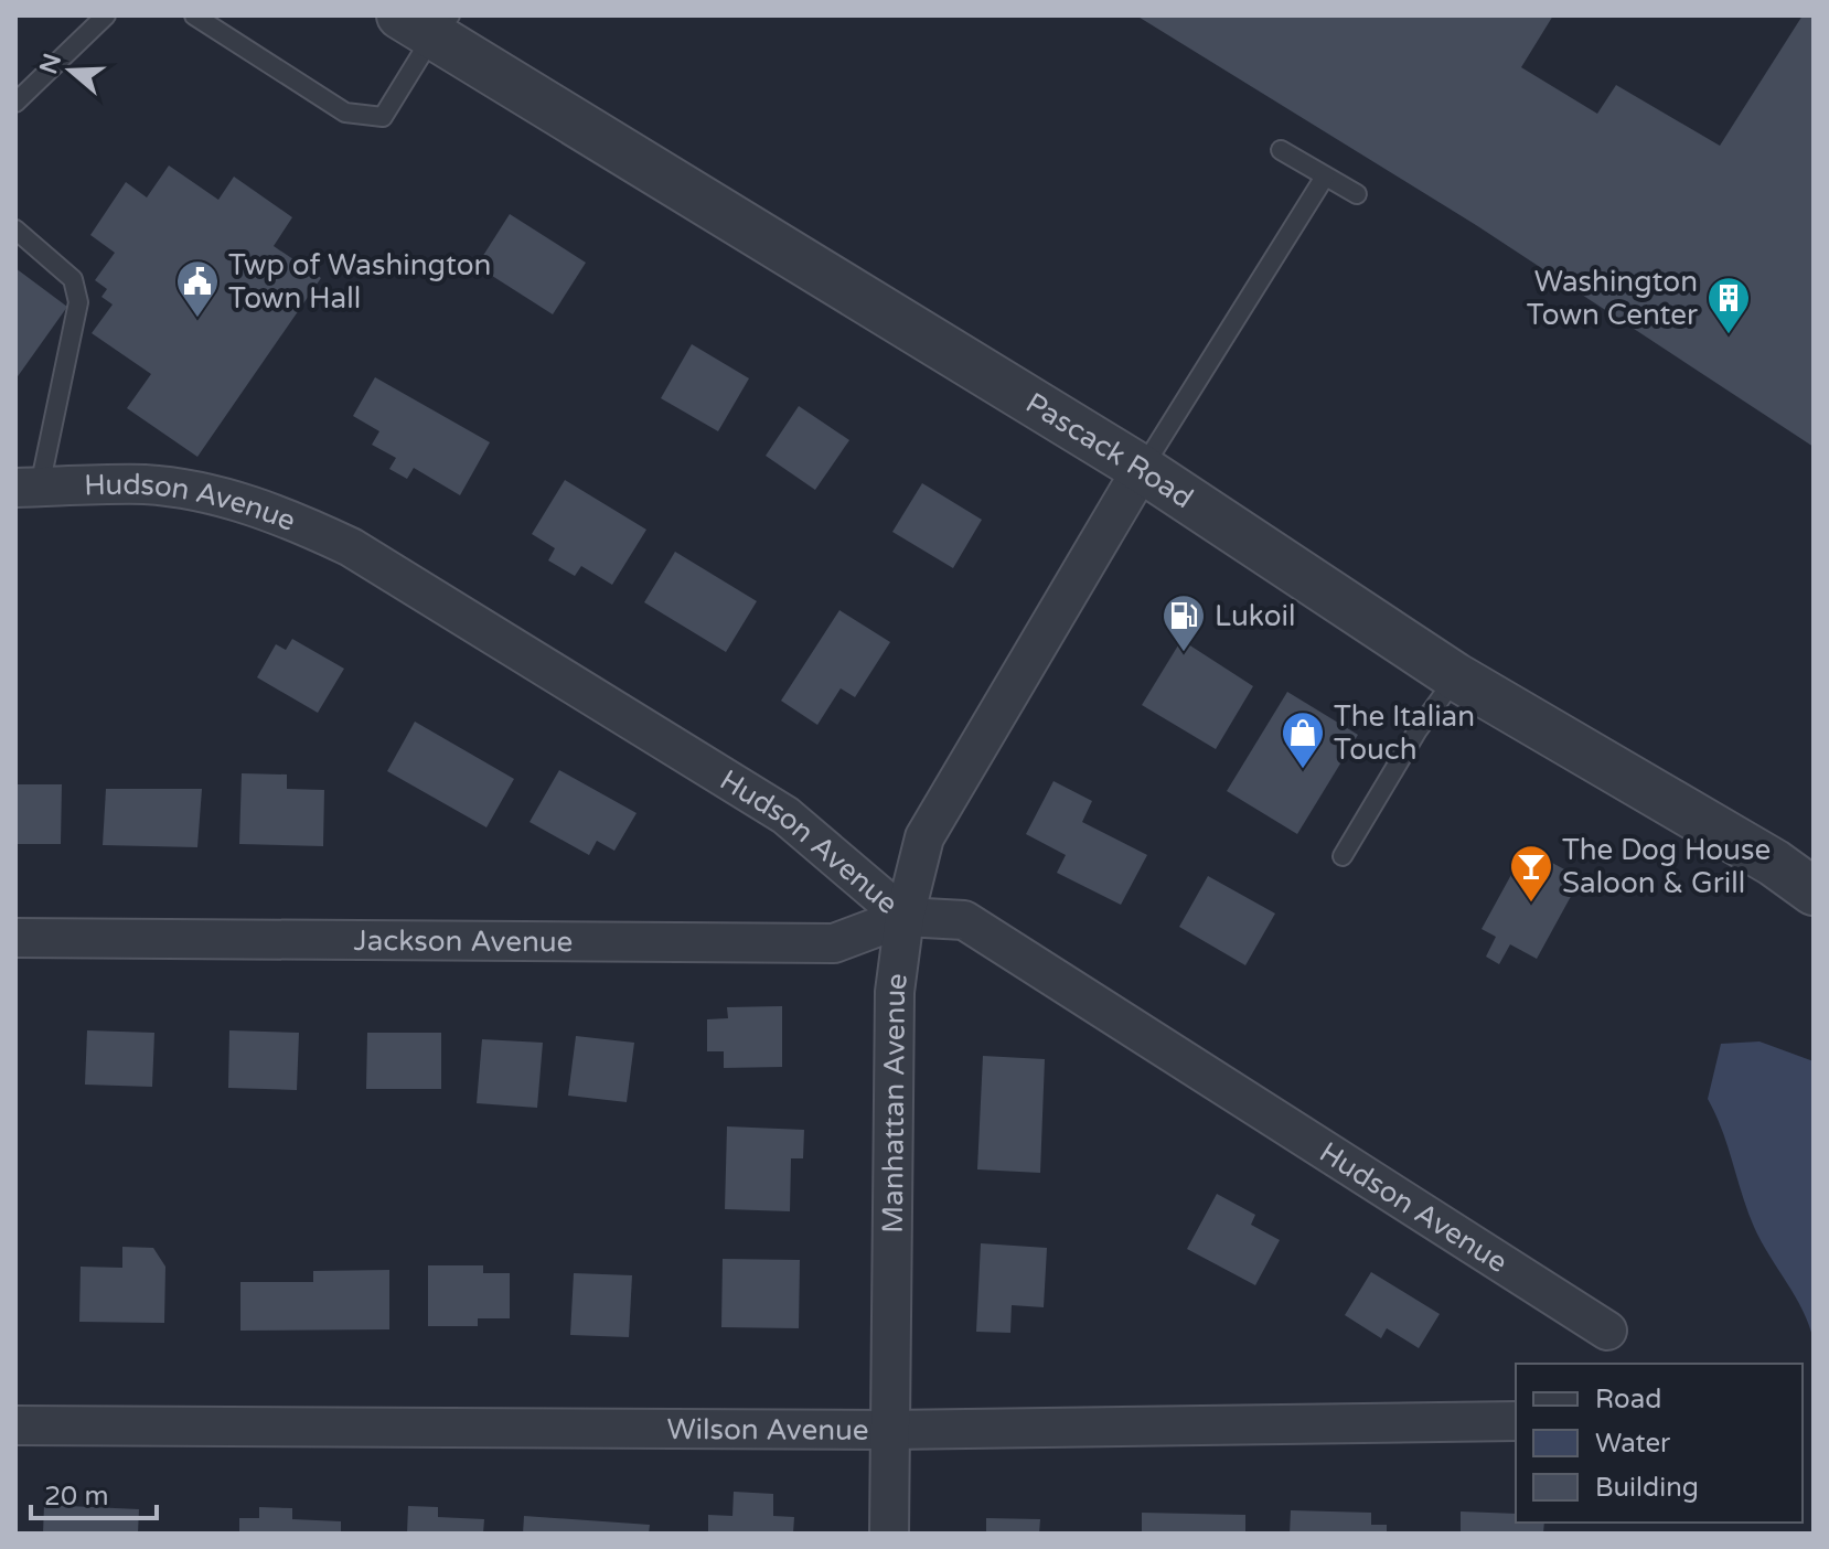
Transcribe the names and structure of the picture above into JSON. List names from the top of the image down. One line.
{"streets":{"street":["Pascack Road","Hudson Avenue","Jackson Avenue","Manhattan Avenue","Wilson Avenue"]},"crossings":[["Pascack Road","Manhattan Avenue"],["Hudson Avenue","Jackson Avenue"],["Hudson Avenue","Manhattan Avenue"],["Jackson Avenue","Manhattan Avenue"],["Manhattan Avenue","Wilson Avenue"]],"places":{"public building":["Twp of Washington Town Hall"],"building":["Washington Town Center"],"fuel station":["Lukoil"],"shop":["The Italian Touch"],"bar":["The Dog House Saloon & Grill"]},"legend":["Road","Water","Building"],"scale_bar":"20 m","north":"left"}
